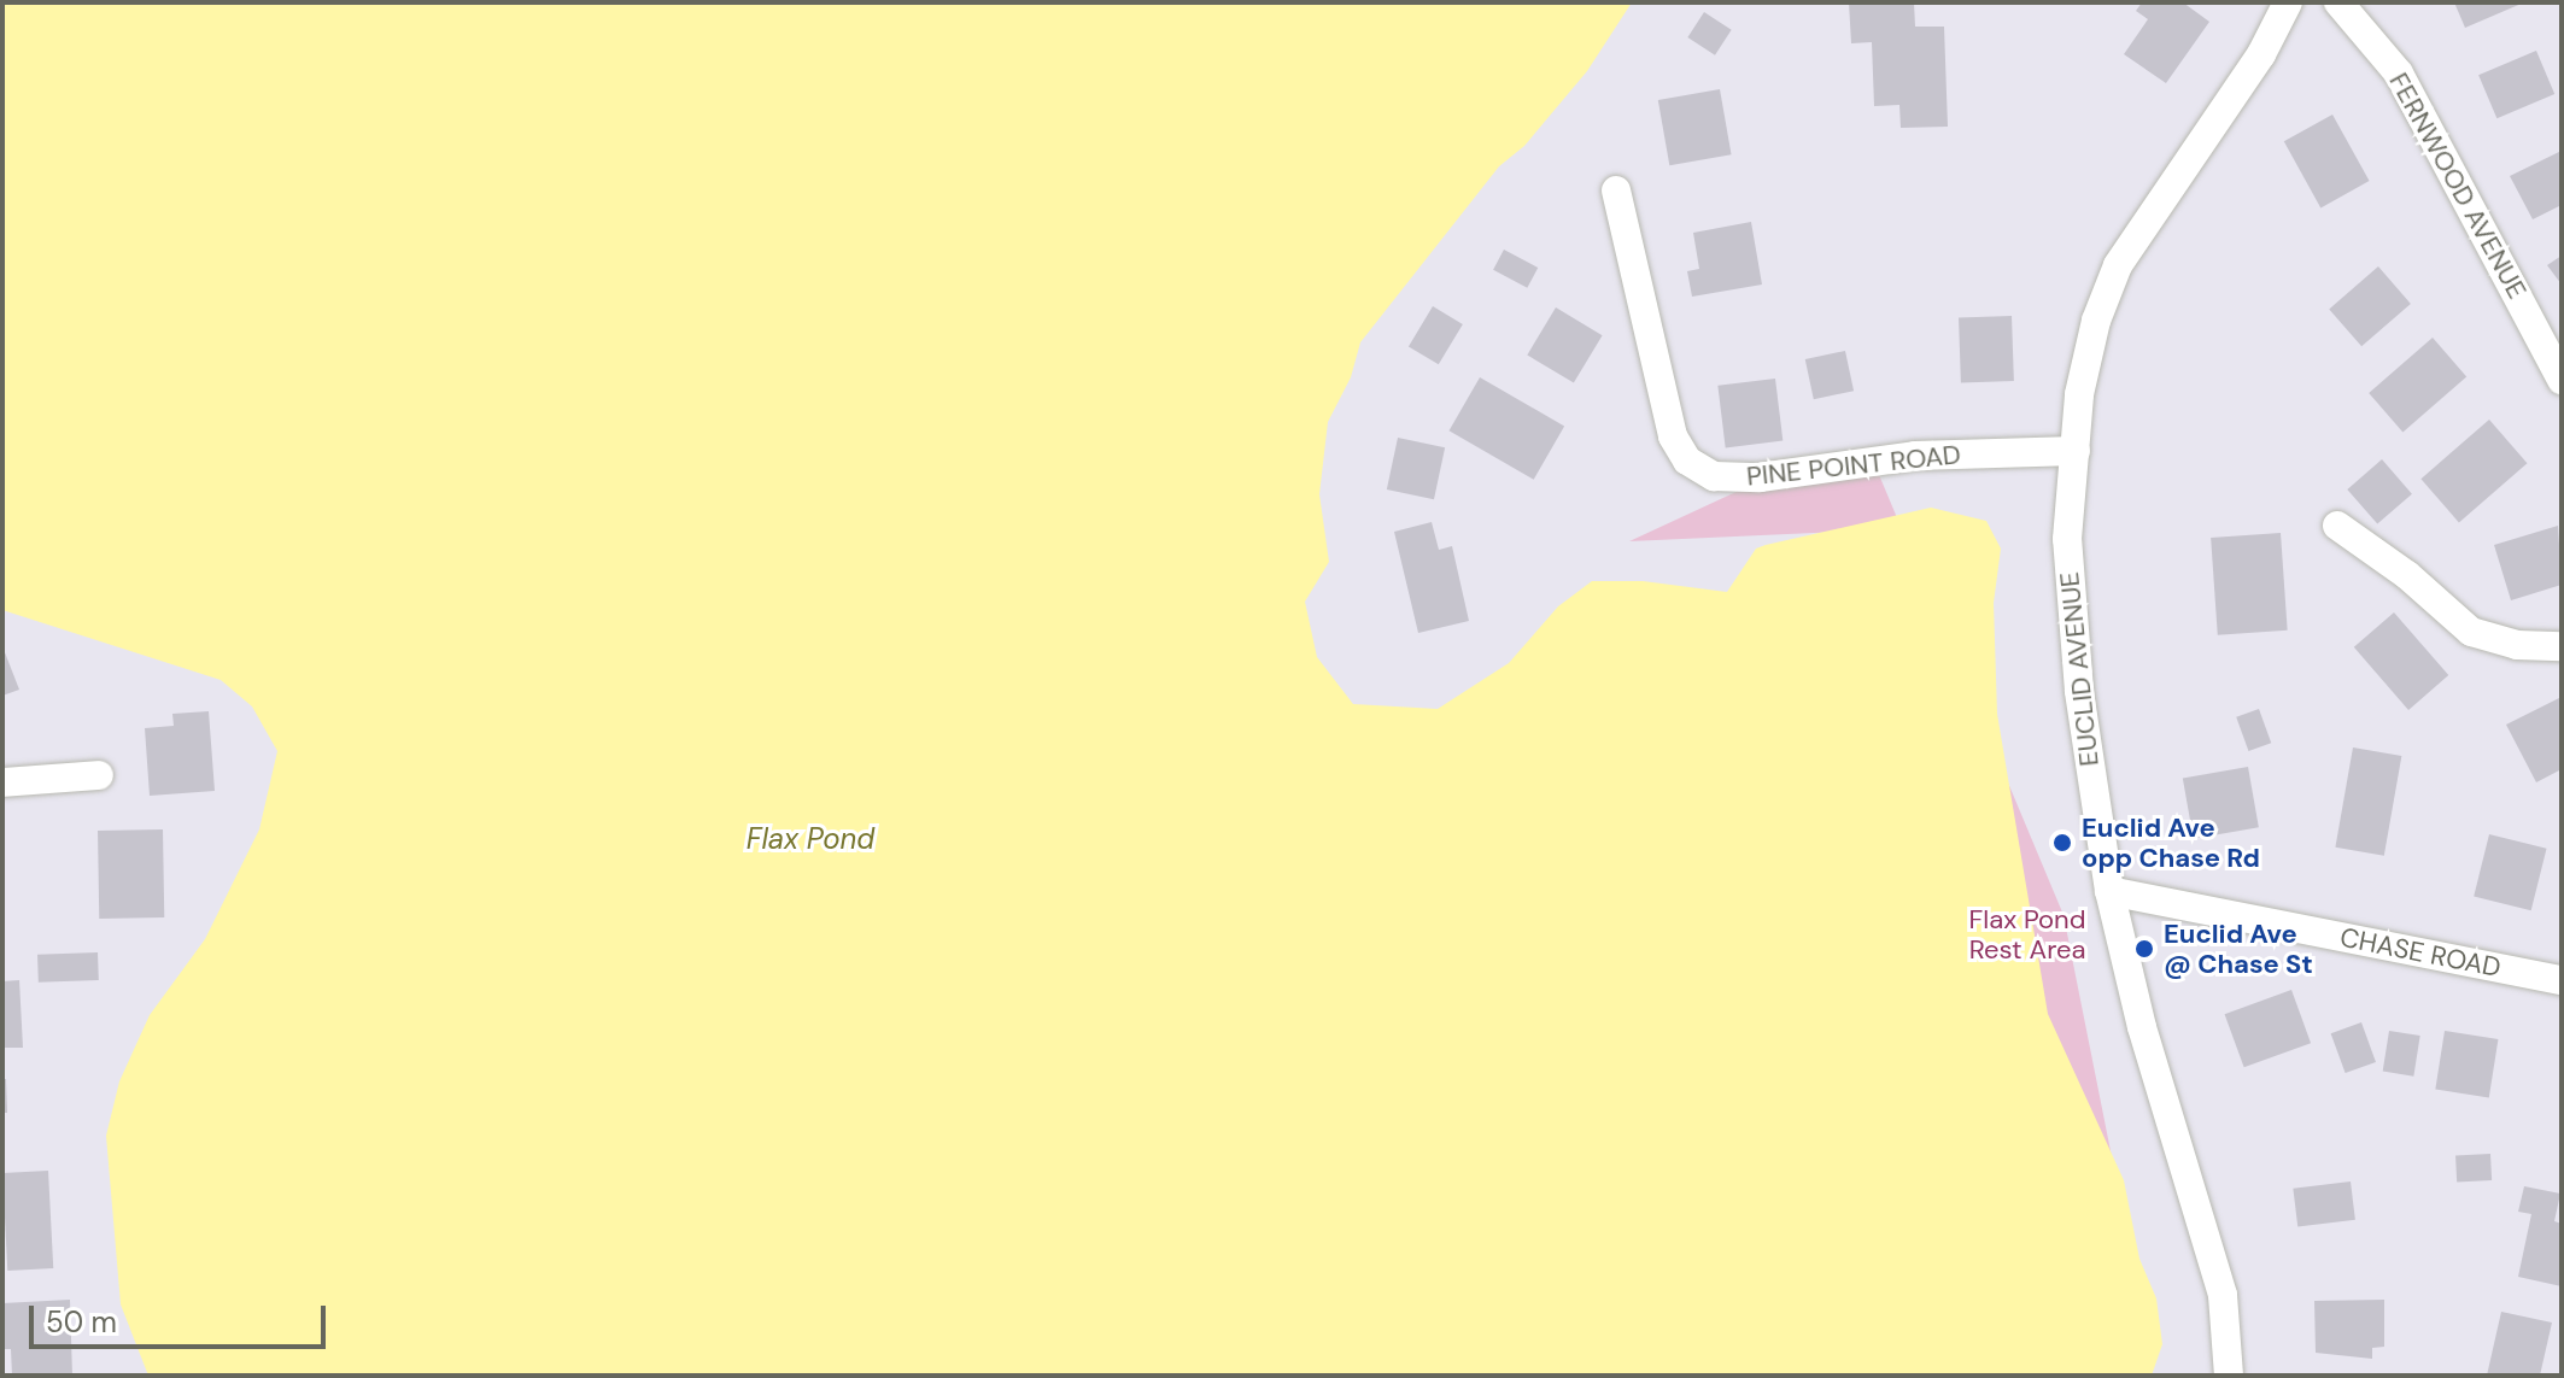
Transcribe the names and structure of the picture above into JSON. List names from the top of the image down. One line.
{"streets":{"street":["FERNWOOD AVENUE","PINE POINT ROAD","EUCLID AVENUE","CHASE ROAD"]},"crossings":[["PINE POINT ROAD","EUCLID AVENUE"],["EUCLID AVENUE","CHASE ROAD"]],"water":["Flax Pond"],"parks":["Flax Pond Rest Area"],"places":["Euclid Ave opp Chase Rd","Euclid Ave @ Chase St"],"scale_bar":"50 m"}
